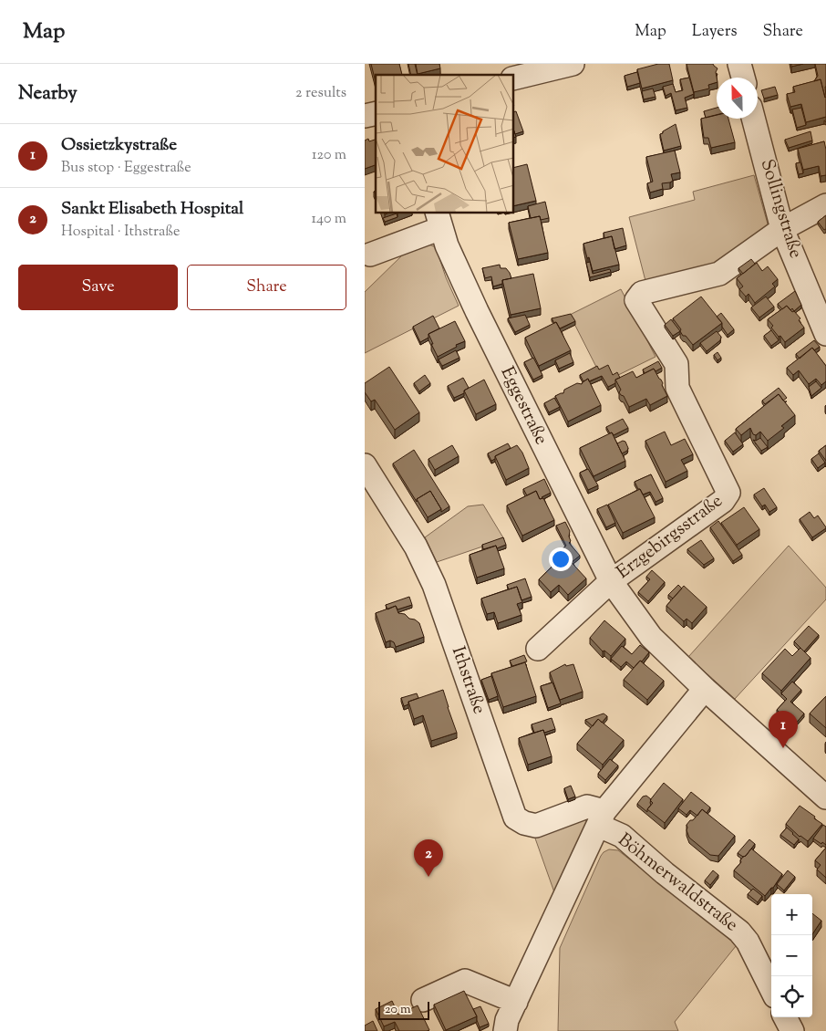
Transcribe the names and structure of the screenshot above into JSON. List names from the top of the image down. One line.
{"streets":{"street":["Sollingstraße","Eggestraße","Erzgebirgsstraße","Ithstraße","Böhmerwaldstraße"]},"crossings":[["Sollingstraße","Erzgebirgsstraße"],["Eggestraße","Erzgebirgsstraße"],["Ithstraße","Böhmerwaldstraße"]],"scale_bar":"20 m","north":"top","page":{"header":"Map","nav":["Map","Layers","Share"],"heading":["Nearby","2 results"],"list":[{"mark":"1","name":"Ossietzkystraße","note":"Bus stop · Eggestraße","value":"120 m"},{"mark":"2","name":"Sankt Elisabeth Hospital","note":"Hospital · Ithstraße","value":"140 m"}],"buttons":["Save","Share"],"pins":["1","2"],"map_buttons":["+","−"],"scale":"20 m"}}
